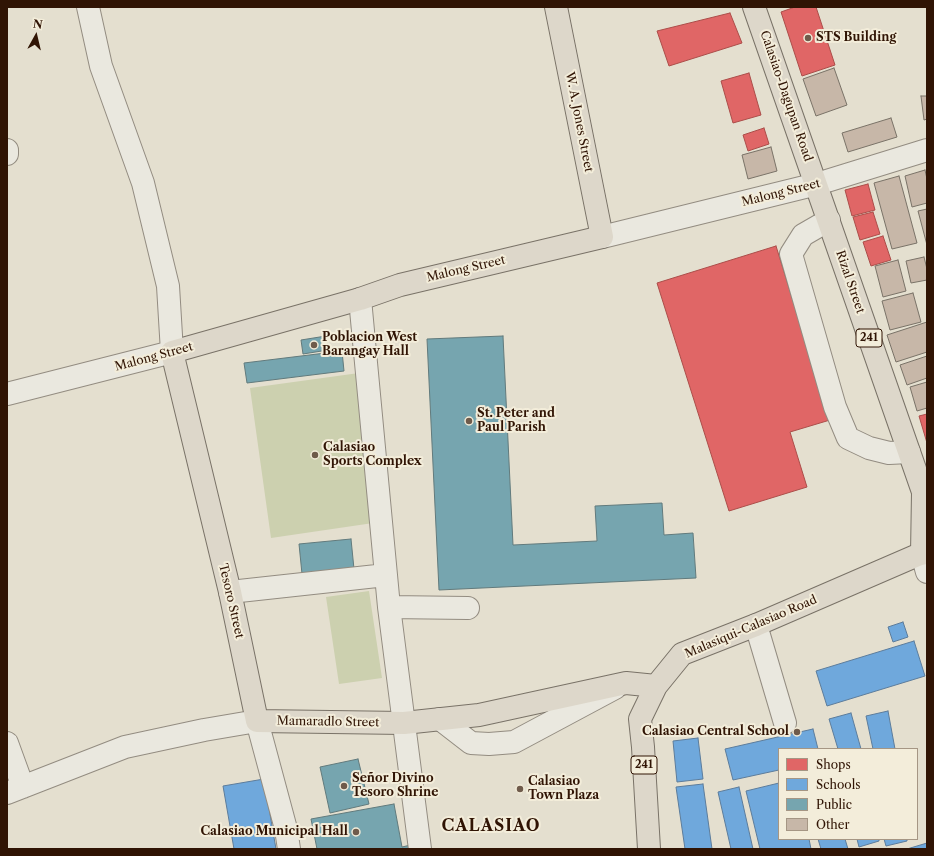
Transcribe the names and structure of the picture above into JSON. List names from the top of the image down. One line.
{"streets":{"main road":["Calasiao-Dagupan Road","W. A. Jones Street","Malong Street","Rizal Street","241","Tesoro Street","Malasiqui-Calasiao Road","Mamaradlo Street"]},"crossings":[["Calasiao-Dagupan Road","Malong Street"],["Calasiao-Dagupan Road","Rizal Street"],["W. A. Jones Street","Malong Street"],["Malong Street","Rizal Street"],["Malong Street","Tesoro Street"],["Rizal Street","Malasiqui-Calasiao Road"],["Tesoro Street","Mamaradlo Street"],["Malasiqui-Calasiao Road","Mamaradlo Street"]],"districts":["CALASIAO"],"places":["STS Building","Poblacion West Barangay Hall","St. Peter and Paul Parish","Calasiao Sports Complex","Calasiao Central School","Señor Divino Tesoro Shrine","Calasiao Town Plaza","Calasiao Municipal Hall"],"legend":["Shops","Schools","Public","Other"],"north":"top"}
